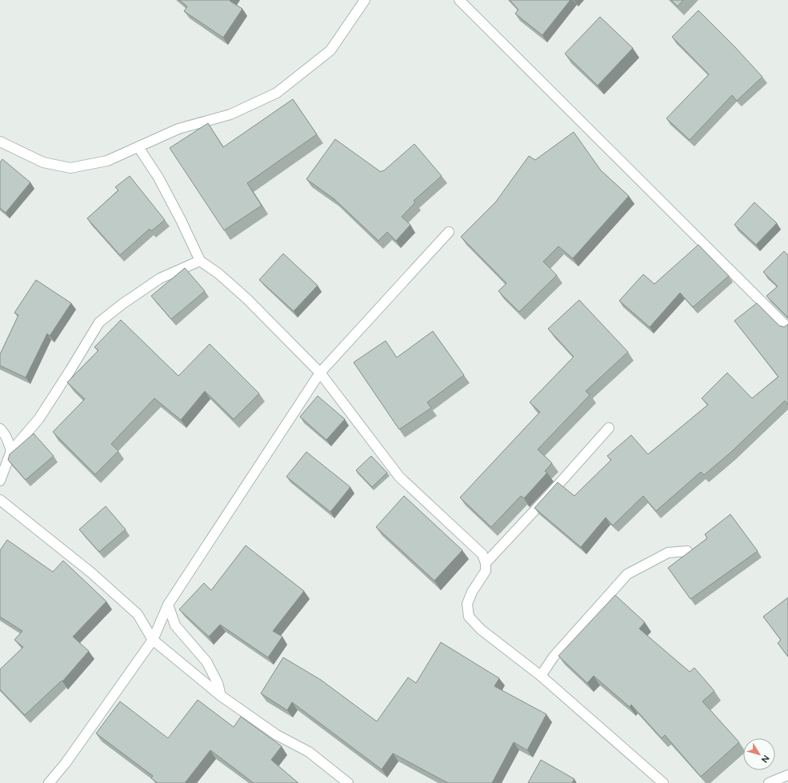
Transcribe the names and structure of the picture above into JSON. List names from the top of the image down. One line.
{"north":"bottom right"}
